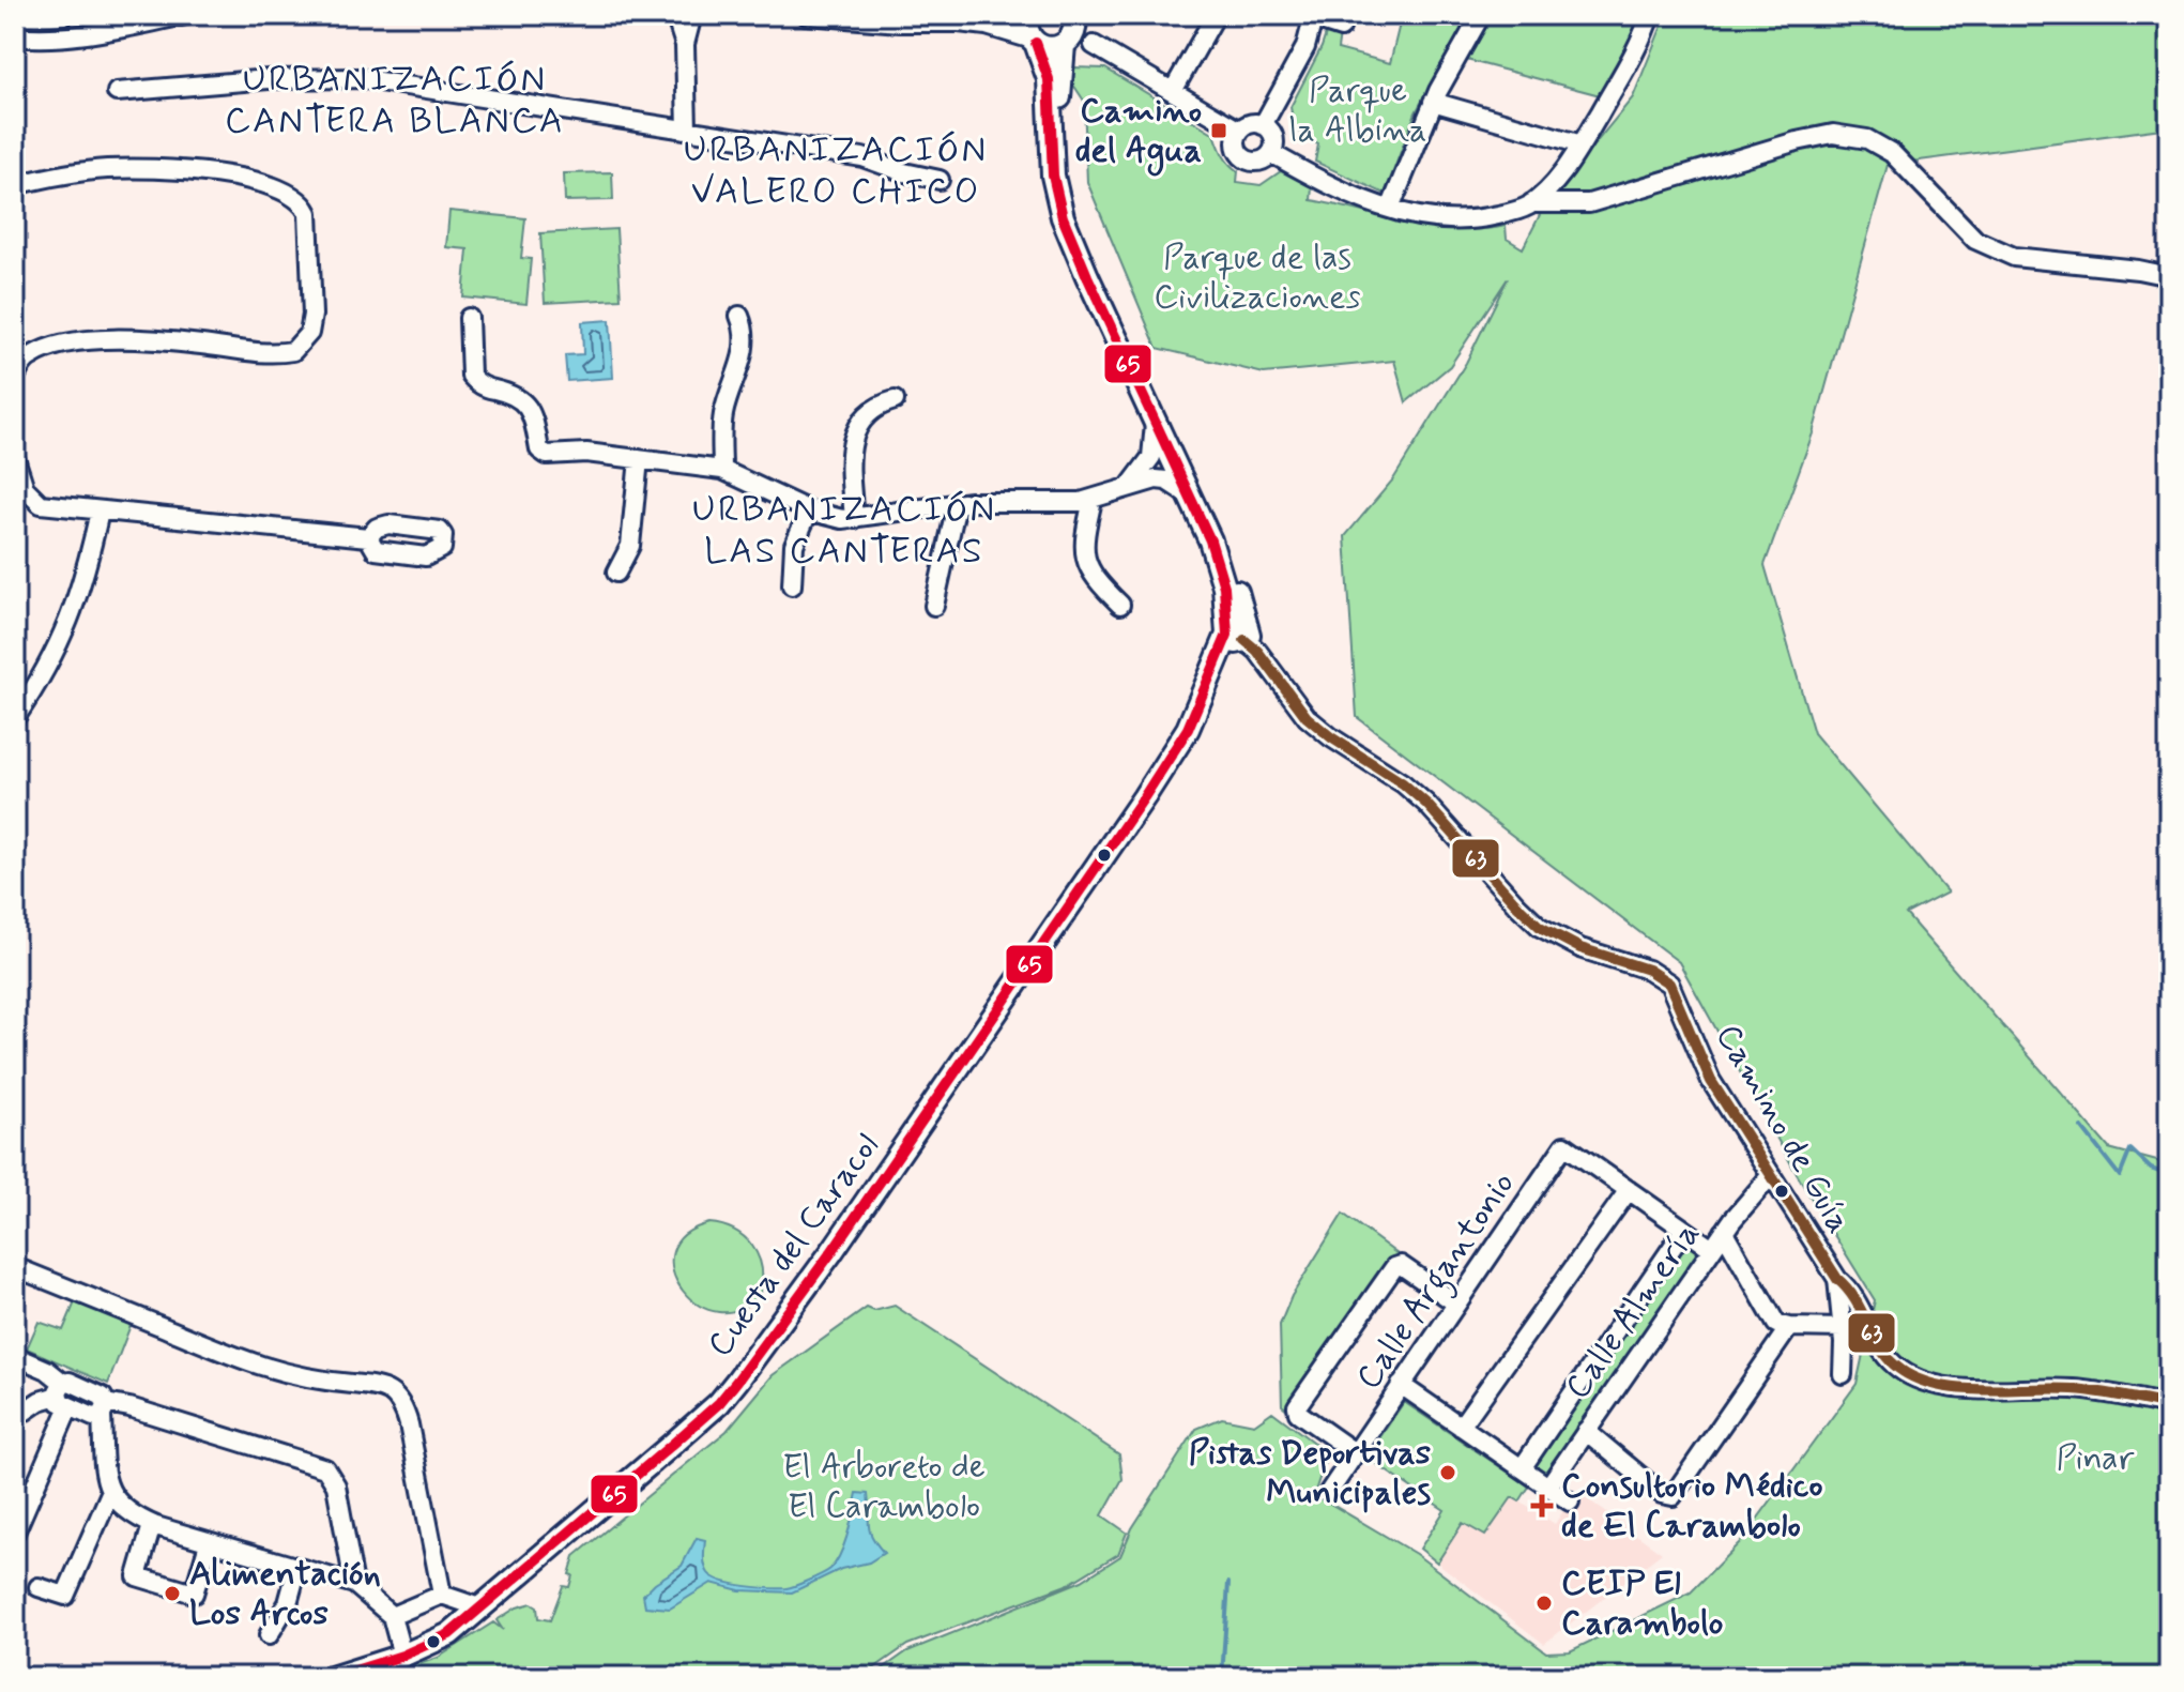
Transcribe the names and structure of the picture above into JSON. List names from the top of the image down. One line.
{"streets":{"main road":["Cuesta del Caracol"],"street":["Camino de Guía","Calle Argantonio","Calle Almería"]},"crossings":[["Camino de Guía","Cuesta del Caracol"],["Camino de Guía","Calle Almería"]],"districts":["URBANIZACIÓN CANTERA BLANCA","URBANIZACIÓN VALERO CHICO","URBANIZACIÓN LAS CANTERAS"],"parks":["Parque la Albina","Parque de las Civilizaciones","Pinar","El Arboreto de El Carambolo"],"places":{"transit":["Camino del Agua"],"other":["Pistas Deportivas Municipales","Alimentación Los Arcos","CEIP El Carambolo"],"health":["Consultorio Médico de El Carambolo"]},"lines":["transit line 65","transit line 63"]}
